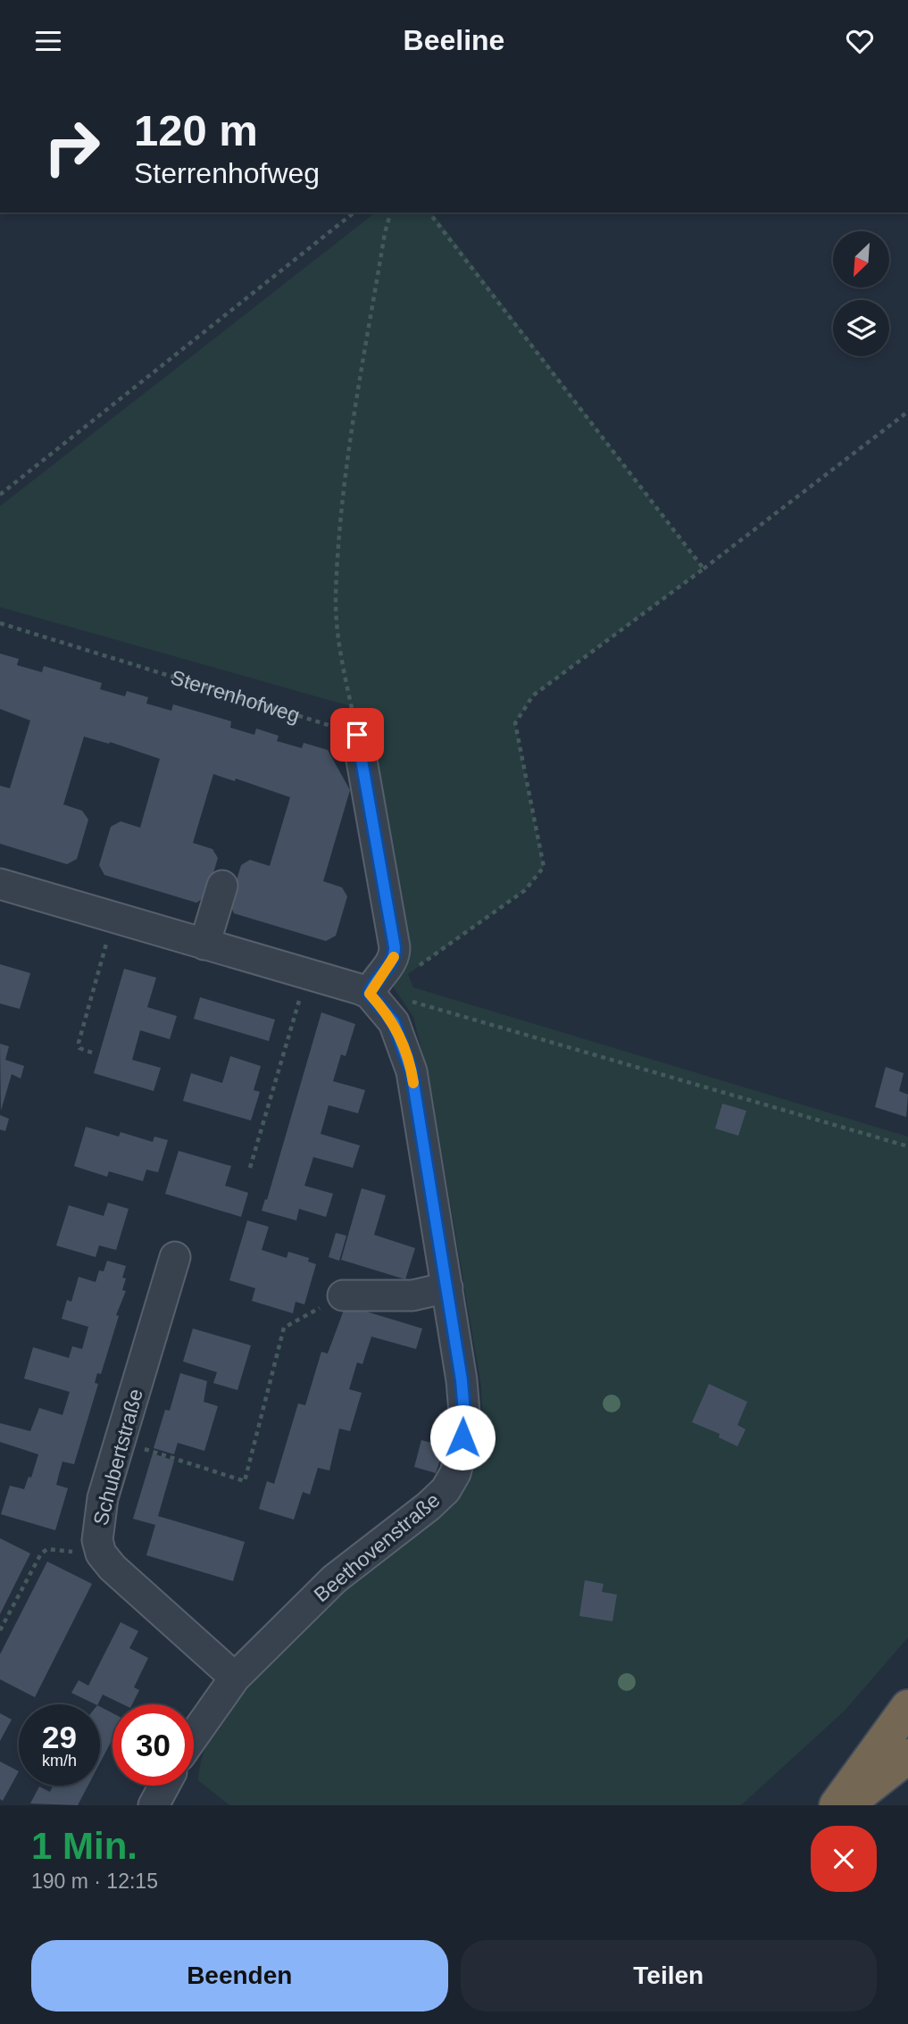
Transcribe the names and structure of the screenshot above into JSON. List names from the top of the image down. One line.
{"streets":{"street":["Schubertstraße","Beethovenstraße"],"path":["Sterrenhofweg"]},"crossings":[["Schubertstraße","Beethovenstraße"]],"north":"bottom left","page":{"header":"Beeline","turn":["120 m","Sterrenhofweg"],"speed":"29 km/h","limit":"30","heading":["1 Min.","190 m · 12:15"],"buttons":["Beenden","Teilen"]}}
